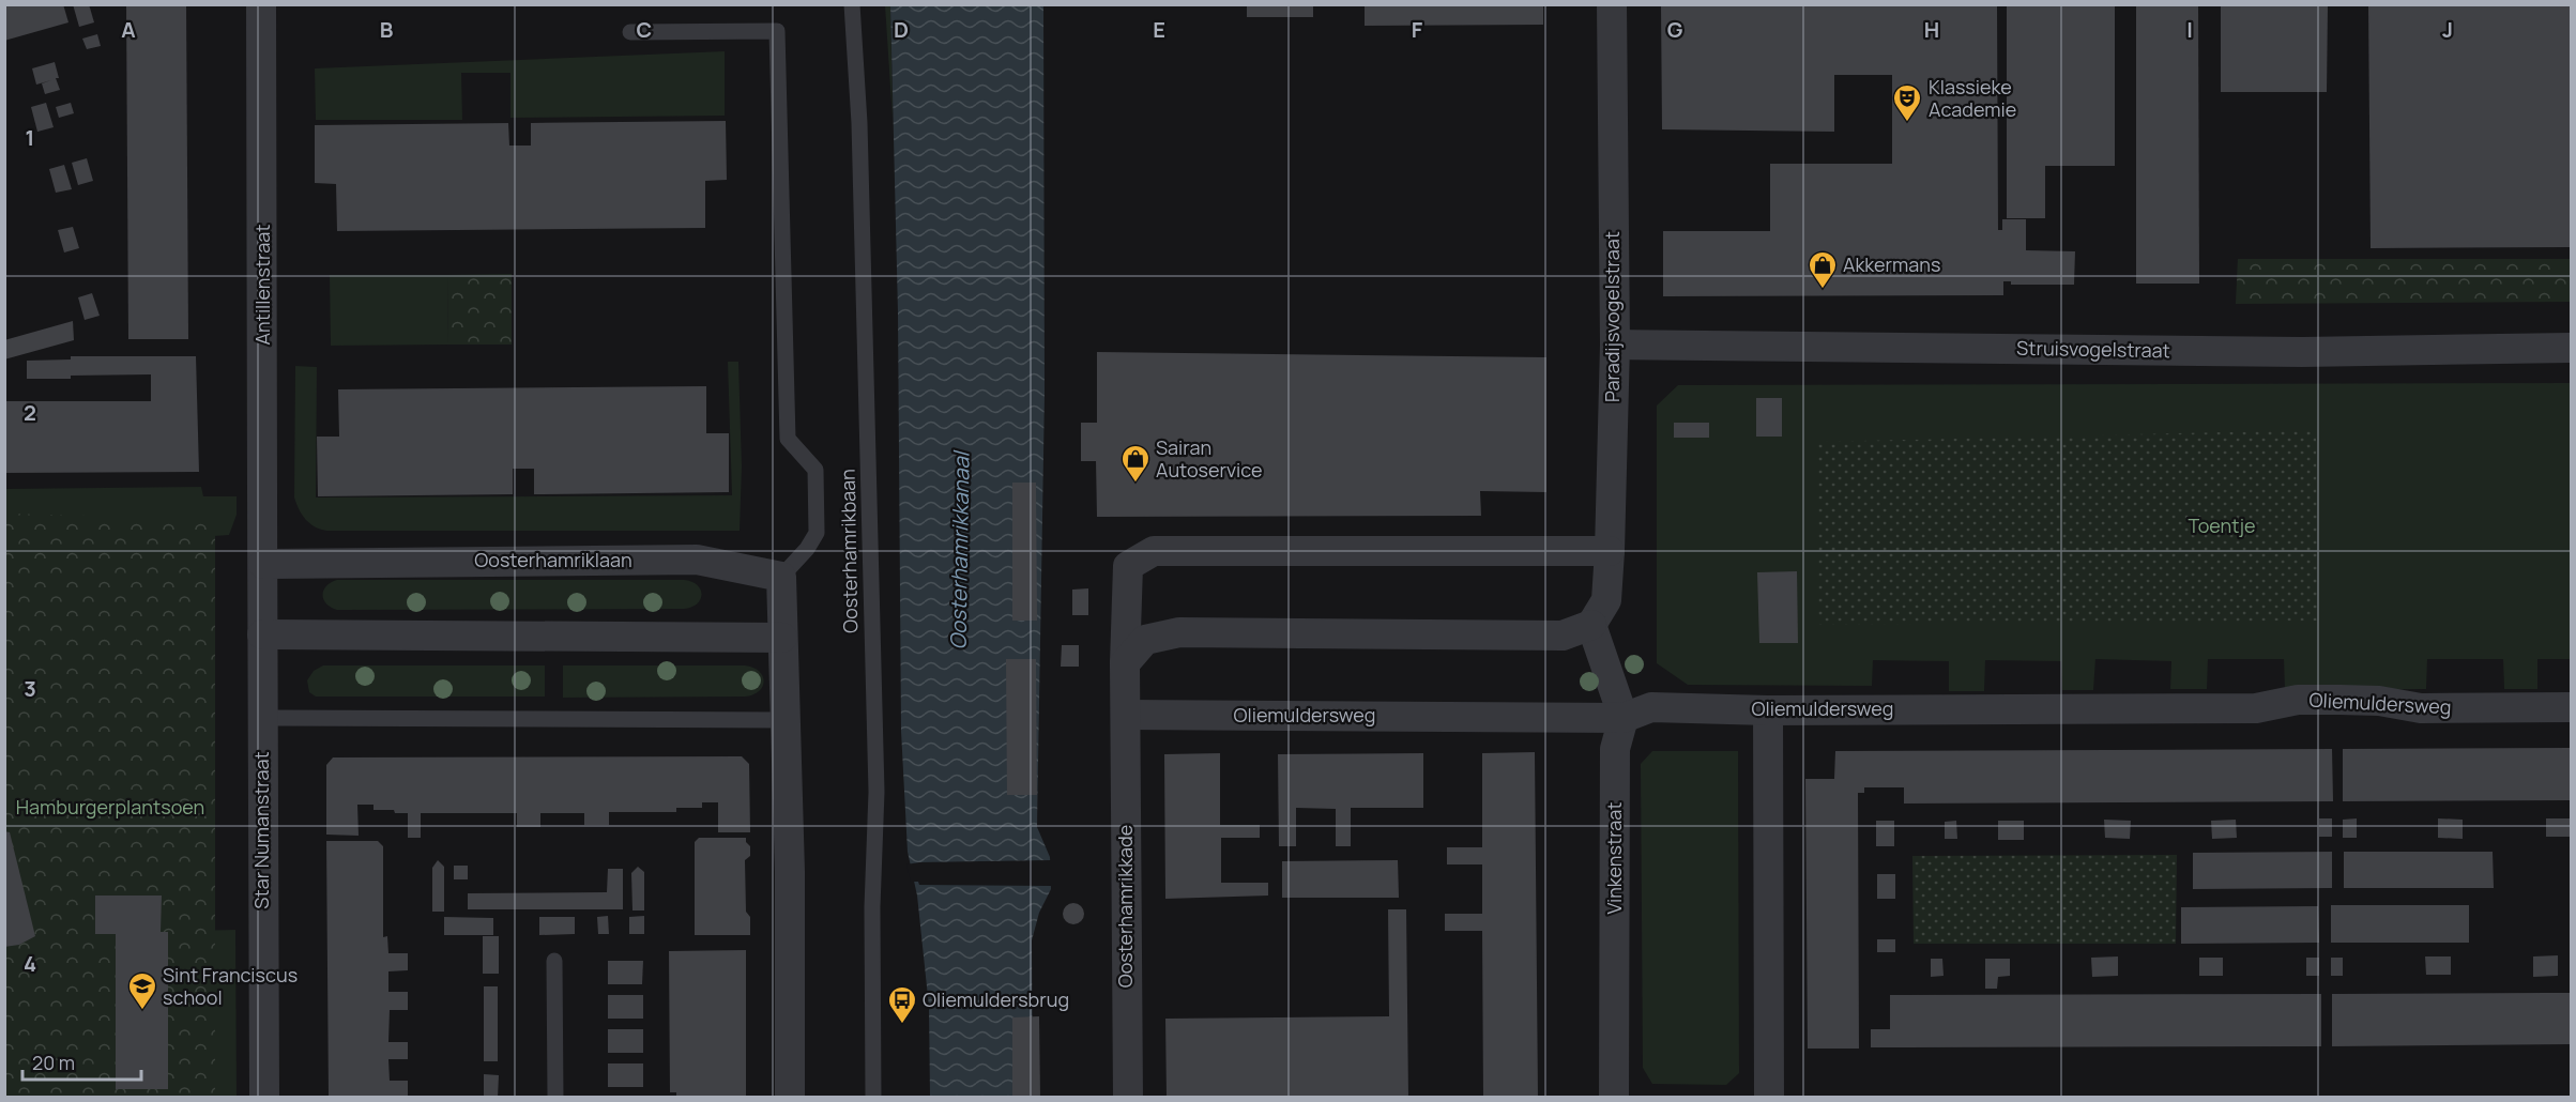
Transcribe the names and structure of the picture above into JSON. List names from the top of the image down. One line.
{"streets":{"street":["Antillenstraat","Paradijsvogelstraat","Struisvogelstraat","Oosterhamriklaan","Oliemuldersweg","Star Numanstraat","Vinkenstraat","Oosterhamrikkade"],"lane":["Oosterhamrikbaan"]},"crossings":[["Antillenstraat","Oosterhamriklaan"],["Antillenstraat","Star Numanstraat"],["Paradijsvogelstraat","Struisvogelstraat"],["Oosterhamriklaan","Star Numanstraat"],["Oliemuldersweg","Vinkenstraat"],["Oliemuldersweg","Oosterhamrikkade"]],"water":["Oosterhamrikkanaal"],"parks":["Toentje","Hamburgerplantsoen"],"places":{"theatre":["Klassieke Academie"],"shop":["Akkermans","Sairan Autoservice"],"school or university":["Sint Franciscus school"],"bus stop":["Oliemuldersbrug"]},"scale_bar":"20 m","grid":{"columns":["A","B","C","D","E","F","G","H","I","J"],"rows":["1","2","3","4"]}}
